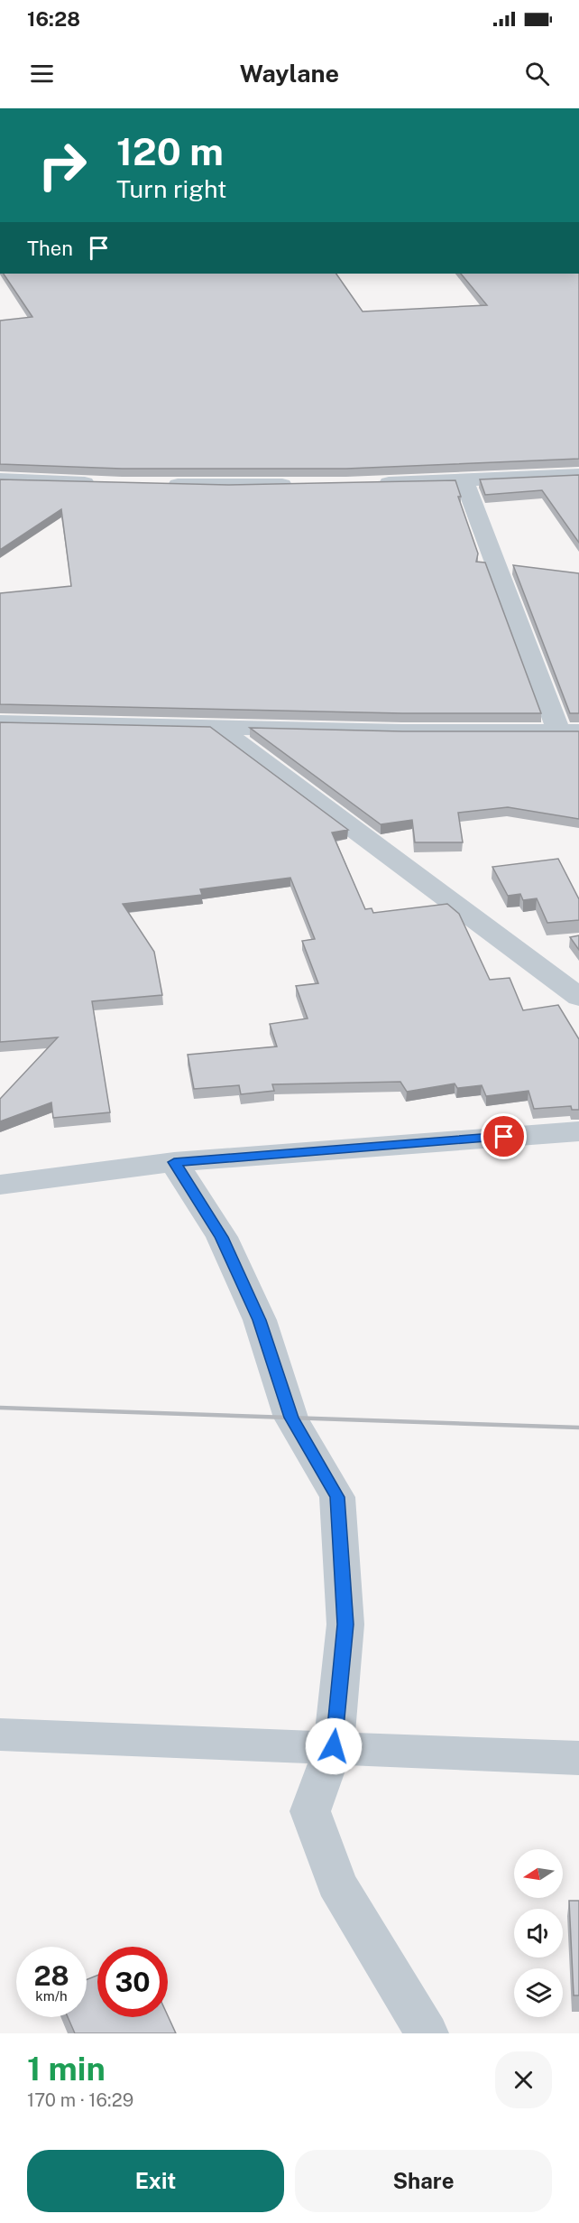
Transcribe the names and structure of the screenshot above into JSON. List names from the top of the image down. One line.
{"north":"left","page":{"status":"16:28","header":"Waylane","turn":["120 m","Turn right"],"then":"Then","speed":"28 km/h","limit":"30","heading":["1 min","170 m · 16:29"],"buttons":["Exit","Share"]}}
